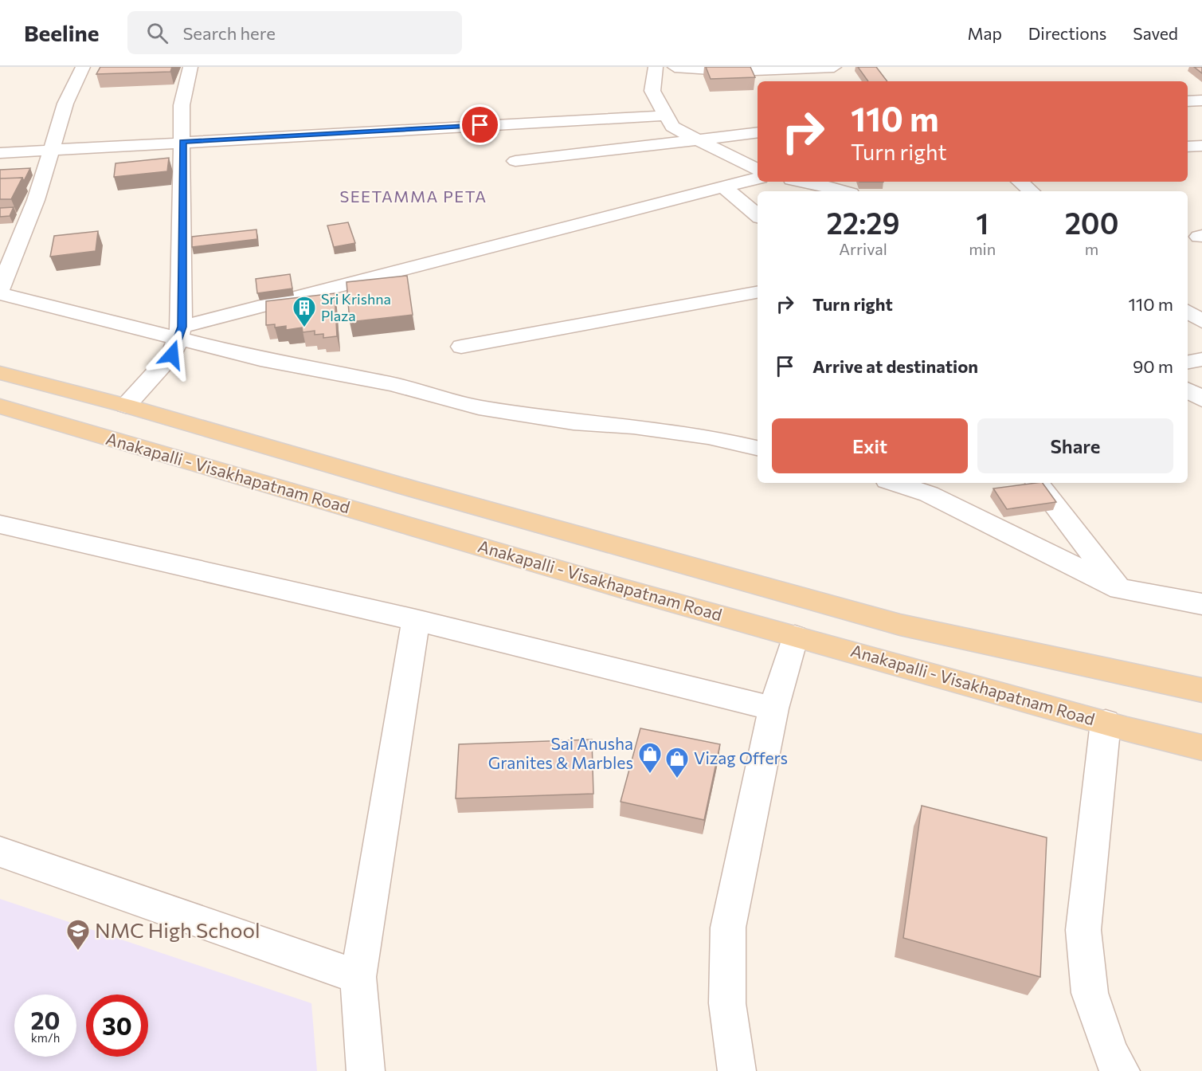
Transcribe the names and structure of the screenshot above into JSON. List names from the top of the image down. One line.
{"streets":{"main road":["Anakapalli - Visakhapatnam Road"]},"districts":["SEETAMMA PETA"],"places":{"building":["Sri Krishna Plaza"],"shop":["Sai Anusha Granites & Marbles","Vizag Offers"],"school or university":["NMC High School"]},"page":{"header":"Beeline","search":"Search here","nav":["Map","Directions","Saved"],"turn":["110 m","Turn right"],"eta":["22:29","Arrival","1","min","200","m"],"list":[{"name":"Turn right","value":"110 m"},{"name":"Arrive at destination","value":"90 m"}],"buttons":["Exit","Share"],"speed":"20 km/h","limit":"30"}}
